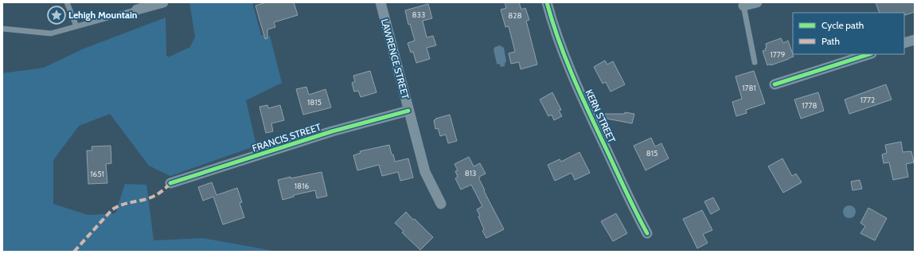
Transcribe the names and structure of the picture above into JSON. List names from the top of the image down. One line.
{"streets":{"street":["LAWRENCE STREET","KERN STREET","FRANCIS STREET"]},"crossings":[["LAWRENCE STREET","FRANCIS STREET"]],"places":{"place":["Lehigh Mountain"]},"house_numbers":["833","828","1779","1781","1772","1815","1778","815","813","1651","1816"],"legend":["Cycle path","Path"]}
